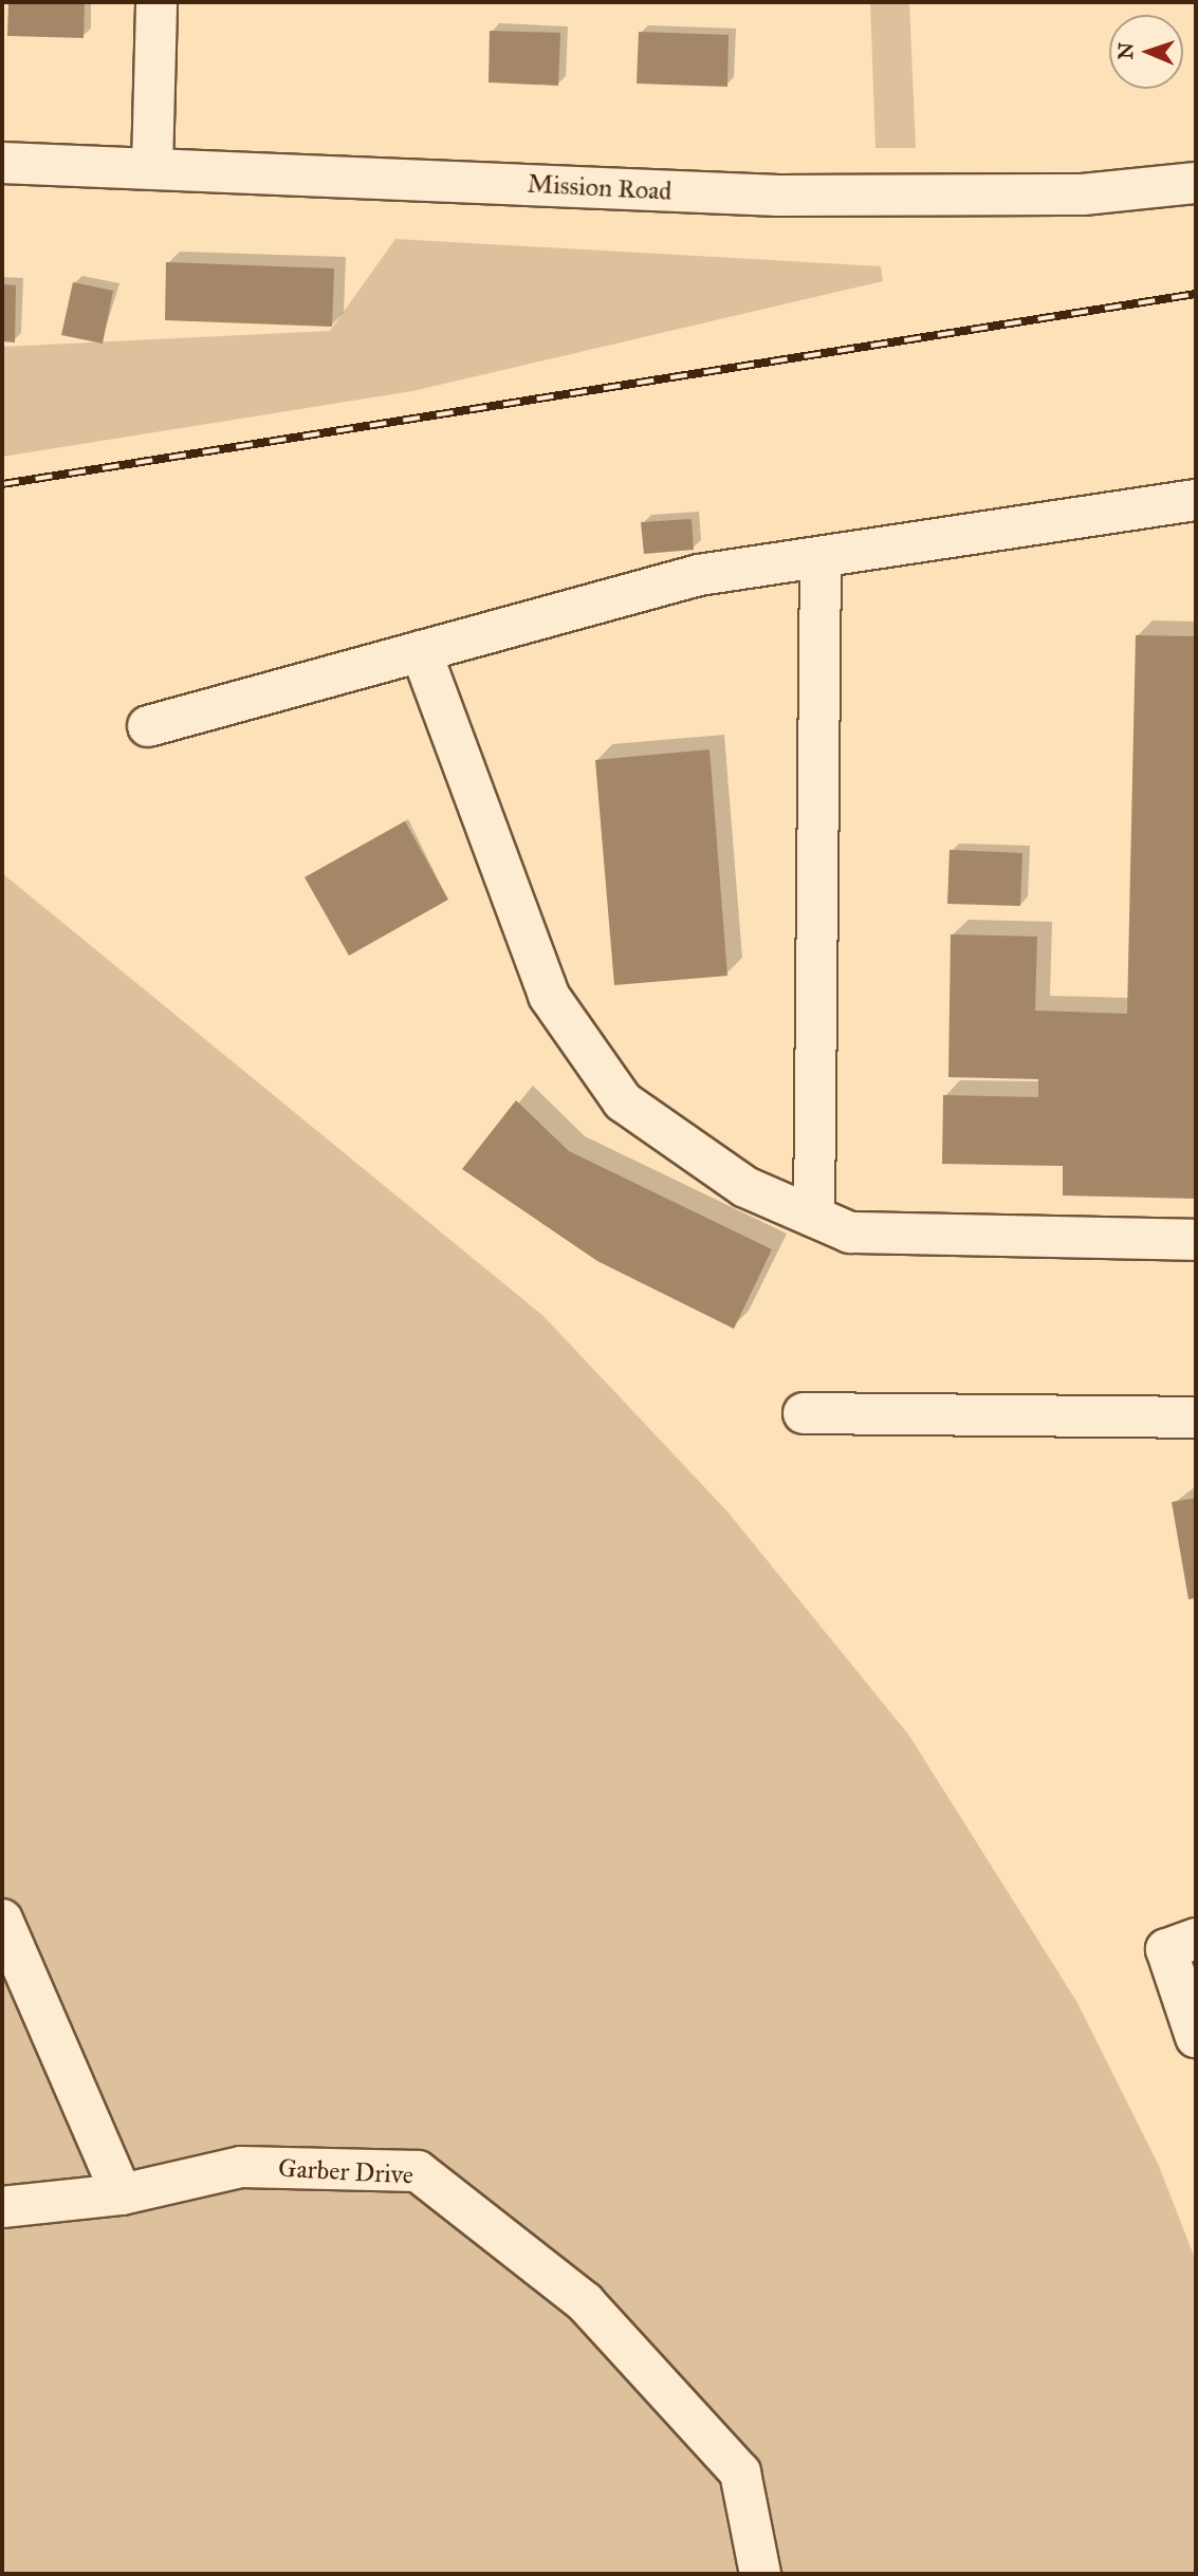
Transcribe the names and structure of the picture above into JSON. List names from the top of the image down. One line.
{"streets":{"street":["Mission Road","Garber Drive"]},"north":"left"}
